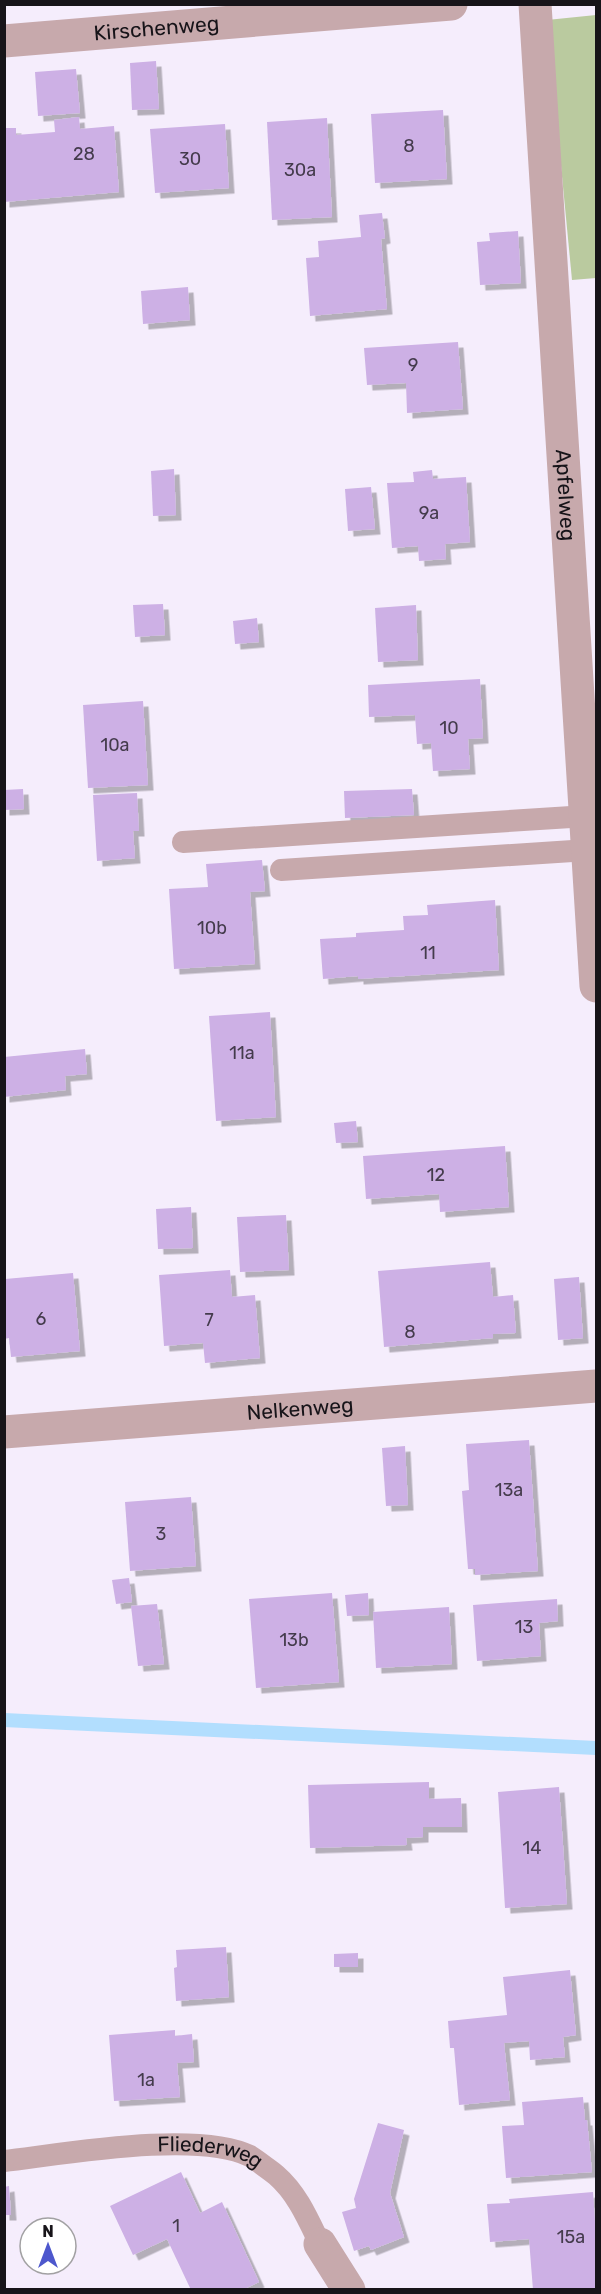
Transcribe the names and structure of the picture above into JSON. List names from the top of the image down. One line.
{"streets":{"street":["Kirschenweg","Apfelweg","Nelkenweg","Fliederweg"]},"house_numbers":["8","28","30","30a","9","9a","10","10a","10b","11","11a","12","6","7","8","13a","3","13","13b","14","1a","1","15a"],"north":"top"}
